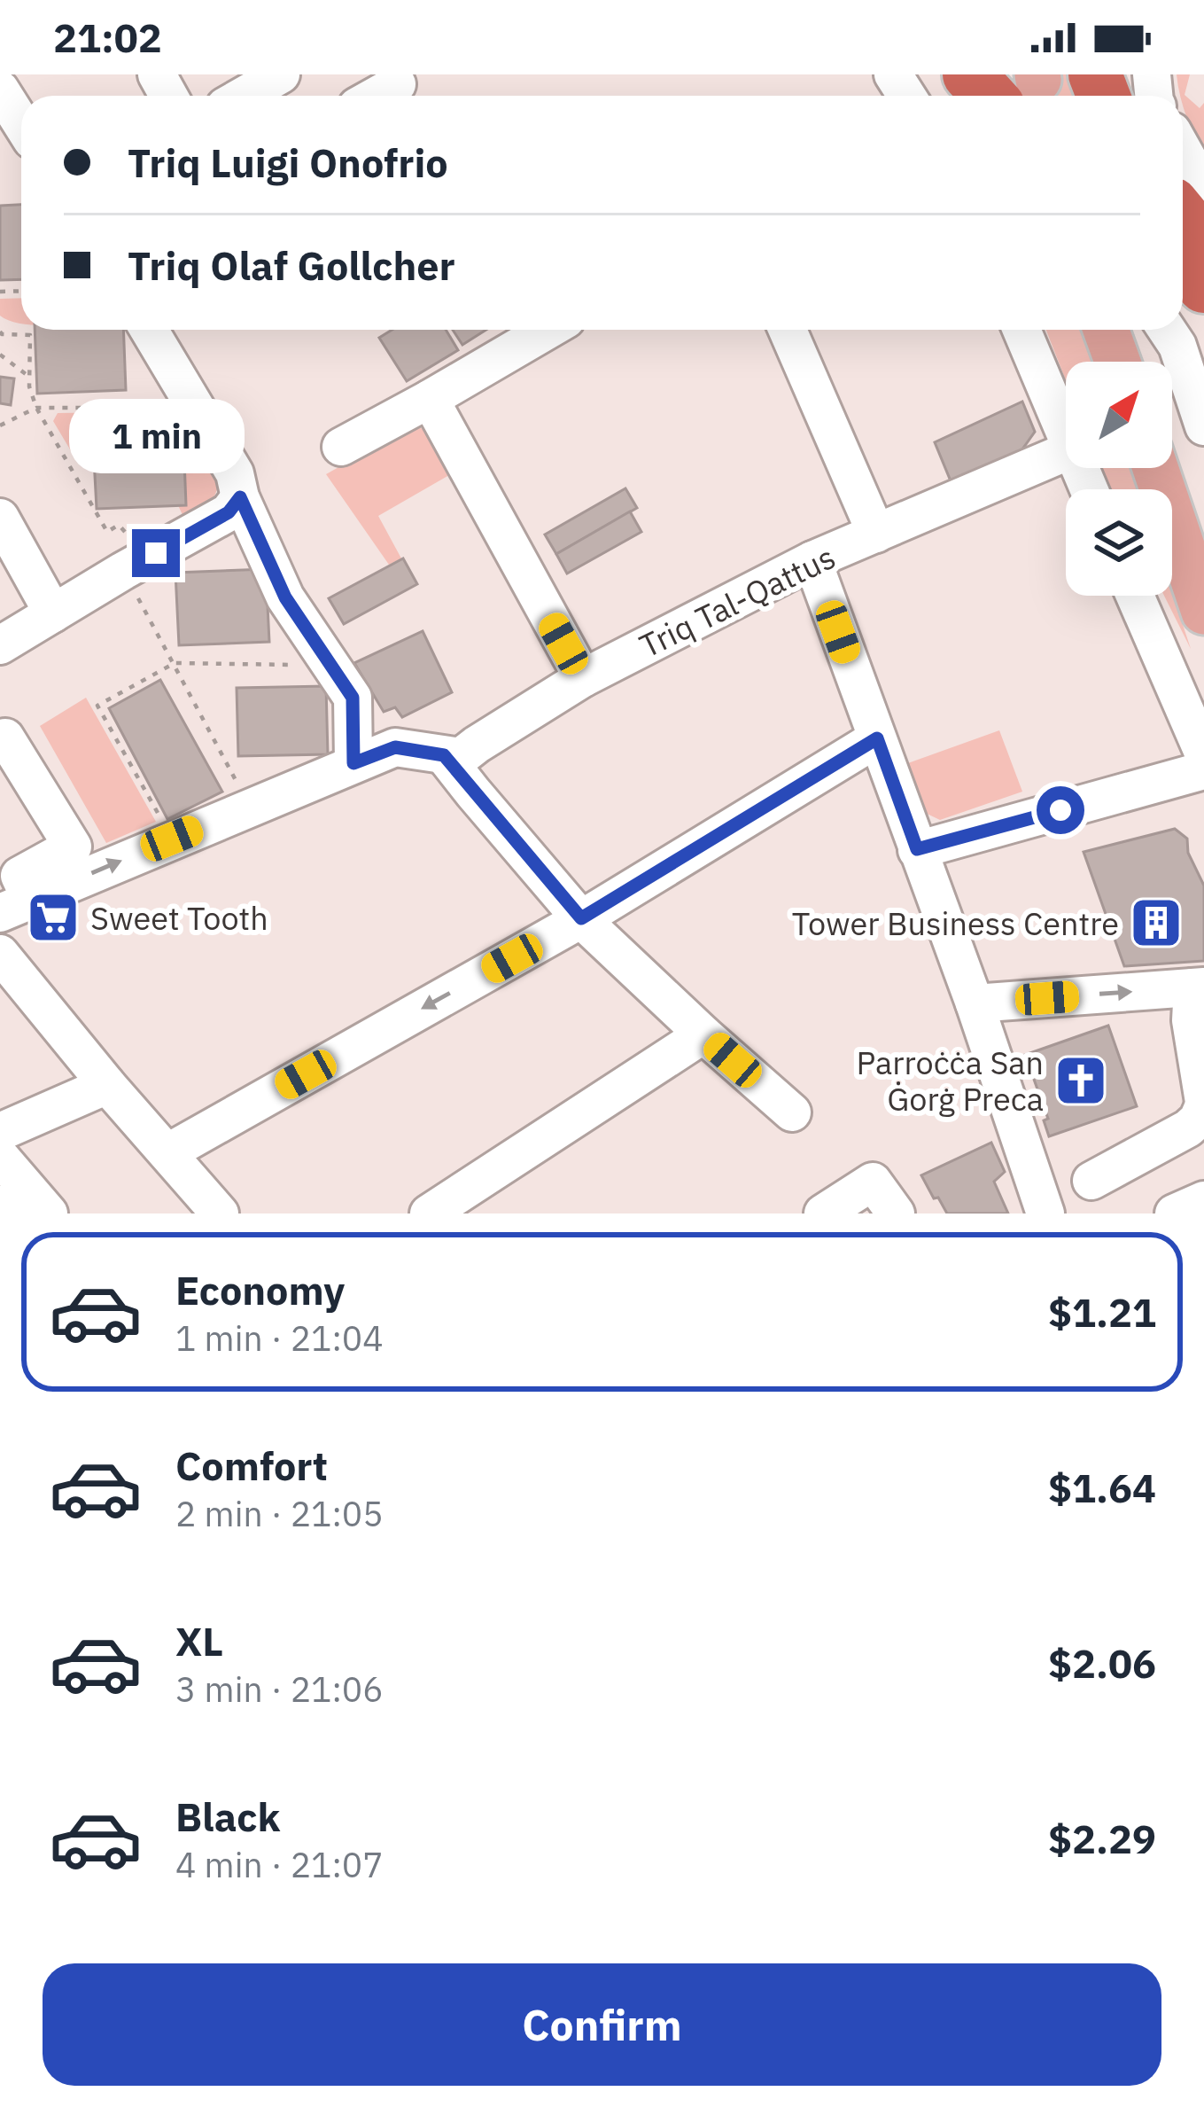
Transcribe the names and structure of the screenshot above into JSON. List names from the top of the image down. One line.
{"streets":{"street":["Triq Tal-Qattus"]},"places":{"supermarket":["Sweet Tooth"],"building":["Tower Business Centre"],"church":["Parroċċa San Ġorġ Preca"]},"north":"top right","page":{"status":"21:02","banner":["Triq Luigi Onofrio","Triq Olaf Gollcher"],"bubble":"1 min","list":[{"name":"Economy","note":"1 min · 21:04","value":"$1.21"},{"name":"Comfort","note":"2 min · 21:05","value":"$1.64"},{"name":"XL","note":"3 min · 21:06","value":"$2.06"},{"name":"Black","note":"4 min · 21:07","value":"$2.29"}],"buttons":"Confirm"}}
